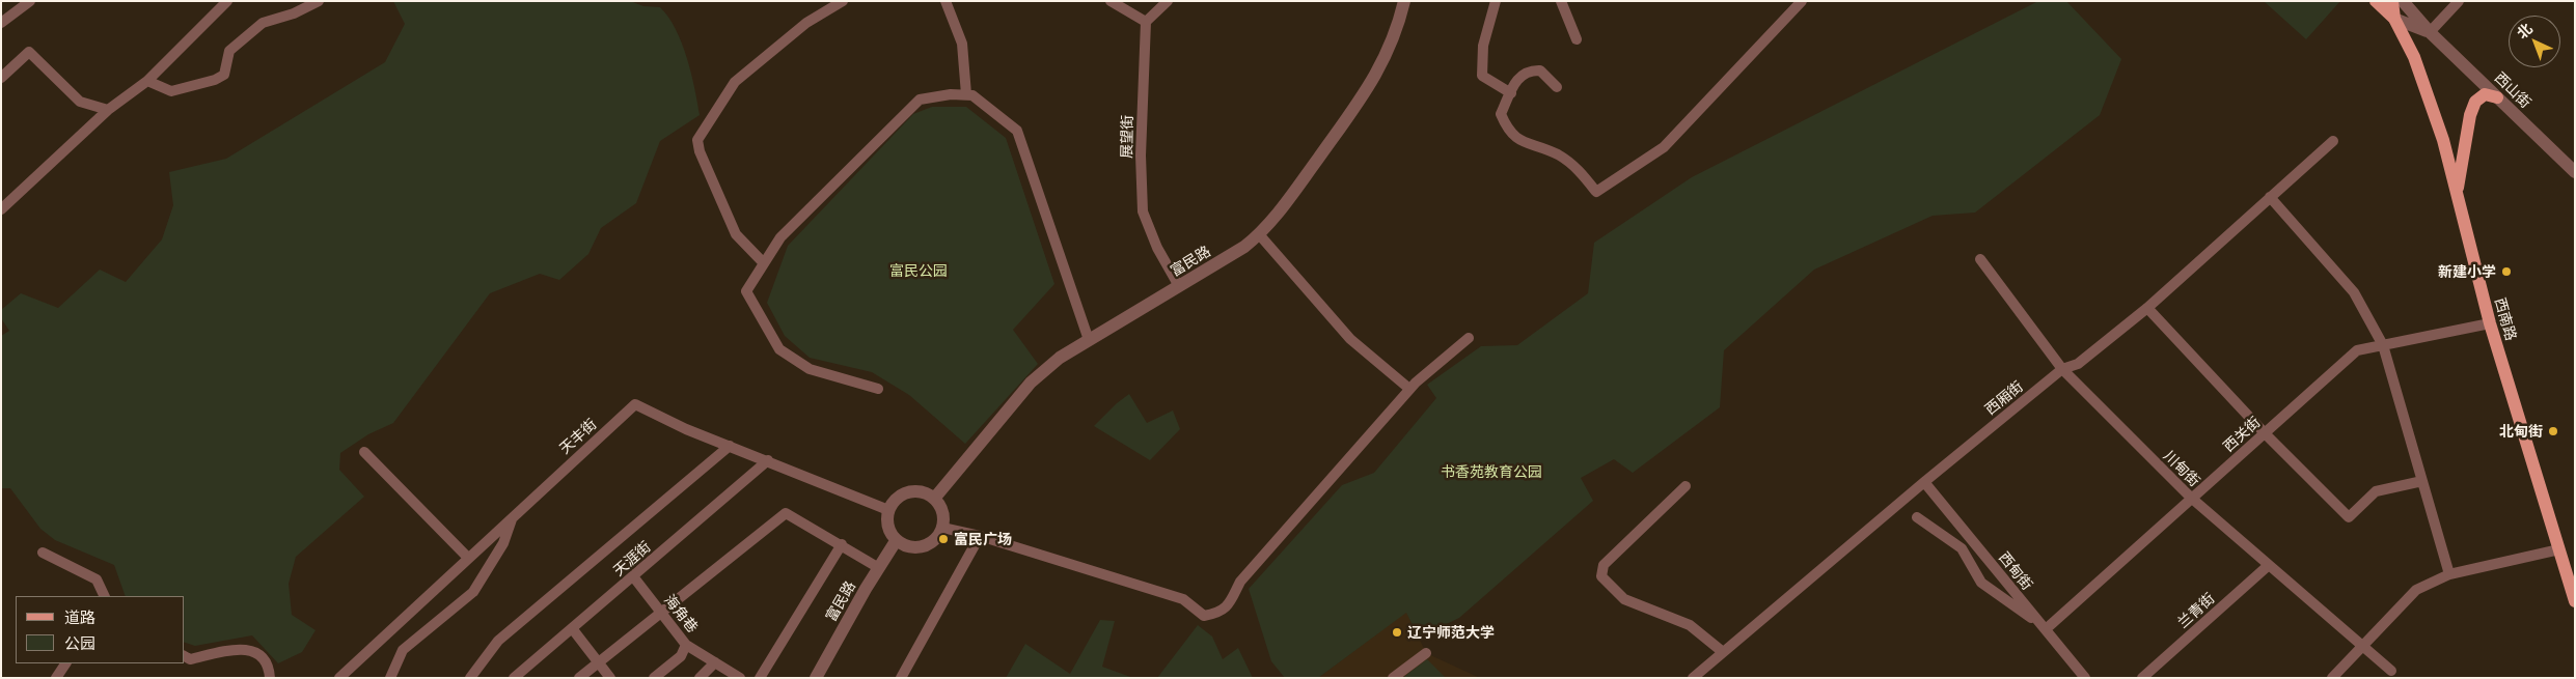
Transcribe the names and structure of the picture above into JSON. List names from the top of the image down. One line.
{"streets":{"main road":["西南路"],"street":["西山街","展望街","富民路","西厢街","西关街","天丰街","川甸街","天涯街","西甸街","兰青街","海角巷"]},"crossings":[["西山街","西南路"],["展望街","富民路"],["富民路","天丰街"],["西南路","西关街"],["西厢街","川甸街"],["西厢街","西甸街"],["西关街","川甸街"],["西关街","西甸街"],["天丰街","天涯街"],["川甸街","兰青街"],["天涯街","海角巷"]],"parks":["富民公园","书香苑教育公园"],"places":["新建小学","北甸街","富民广场","辽宁师范大学"],"legend":["道路","公园"],"north":"top left"}
